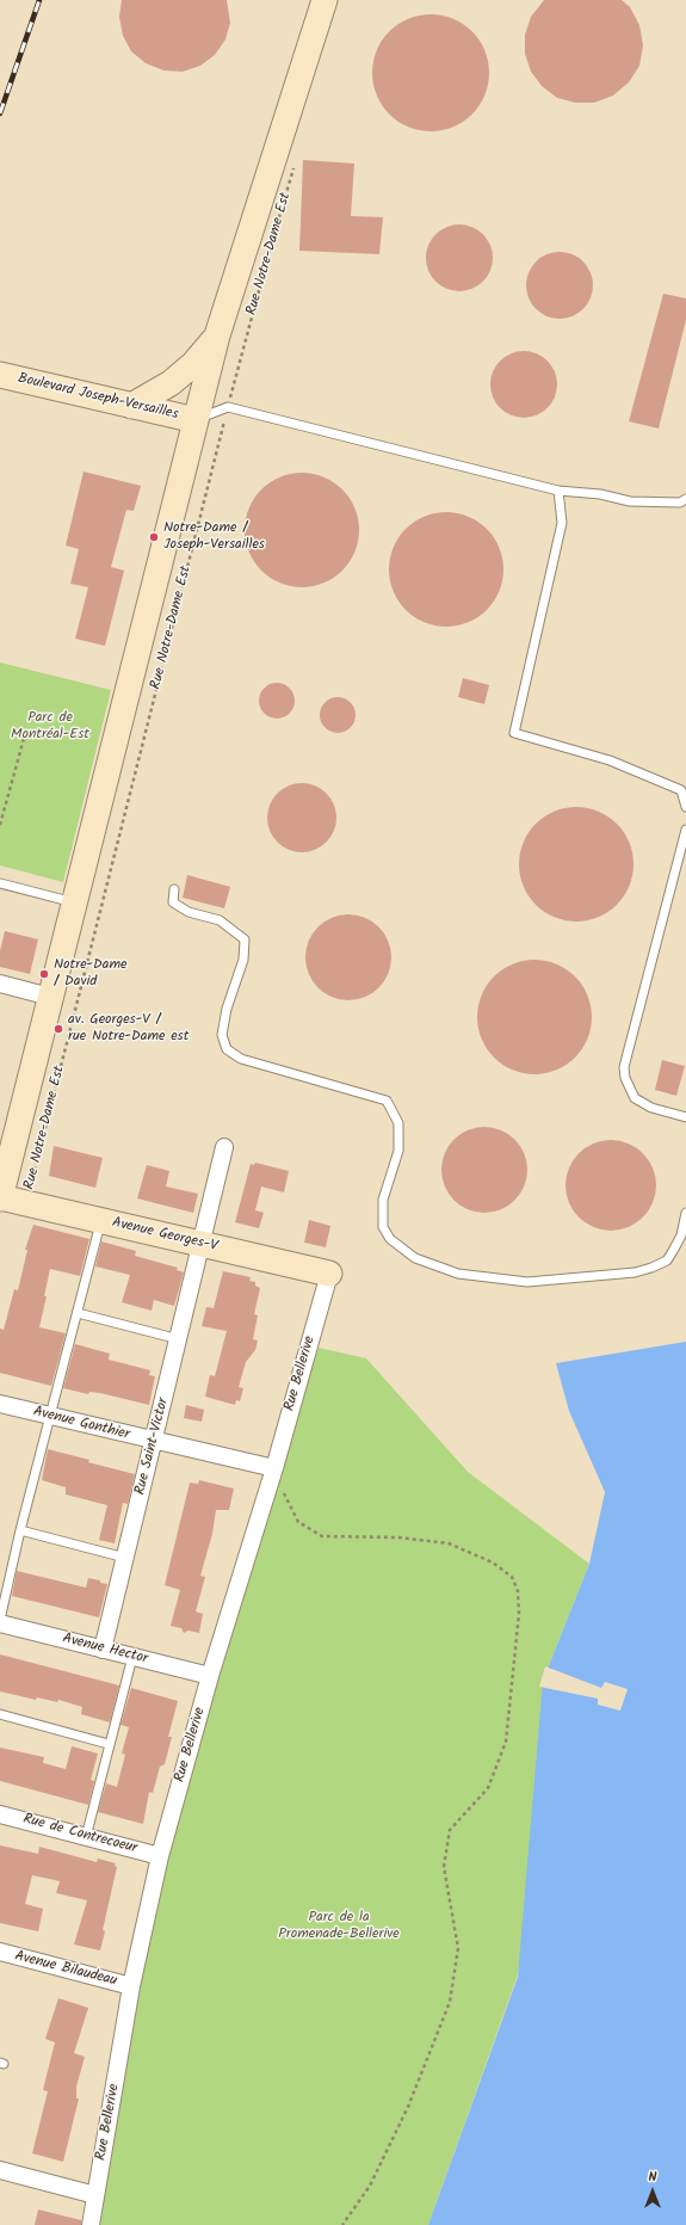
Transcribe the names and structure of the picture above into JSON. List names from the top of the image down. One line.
{"streets":{"main road":["Rue Notre-Dame Est","Boulevard Joseph-Versailles","Avenue Georges-V"],"street":["Rue Bellerive","Avenue Gonthier","Rue Saint-Victor","Avenue Hector","Rue de Contrecoeur","Avenue Bilaudeau"]},"crossings":[["Rue Notre-Dame Est","Boulevard Joseph-Versailles"],["Rue Notre-Dame Est","Avenue Georges-V"],["Avenue Georges-V","Rue Bellerive"],["Avenue Georges-V","Rue Saint-Victor"],["Rue Bellerive","Avenue Gonthier"],["Rue Bellerive","Avenue Hector"],["Rue Bellerive","Rue de Contrecoeur"],["Rue Bellerive","Avenue Bilaudeau"],["Avenue Gonthier","Rue Saint-Victor"],["Rue Saint-Victor","Avenue Hector"]],"parks":["Parc de Montréal-Est","Parc de la Promenade-Bellerive"],"places":["Notre-Dame / Joseph-Versailles","Notre-Dame / David","av. Georges-V / rue Notre-Dame est"],"north":"top"}
